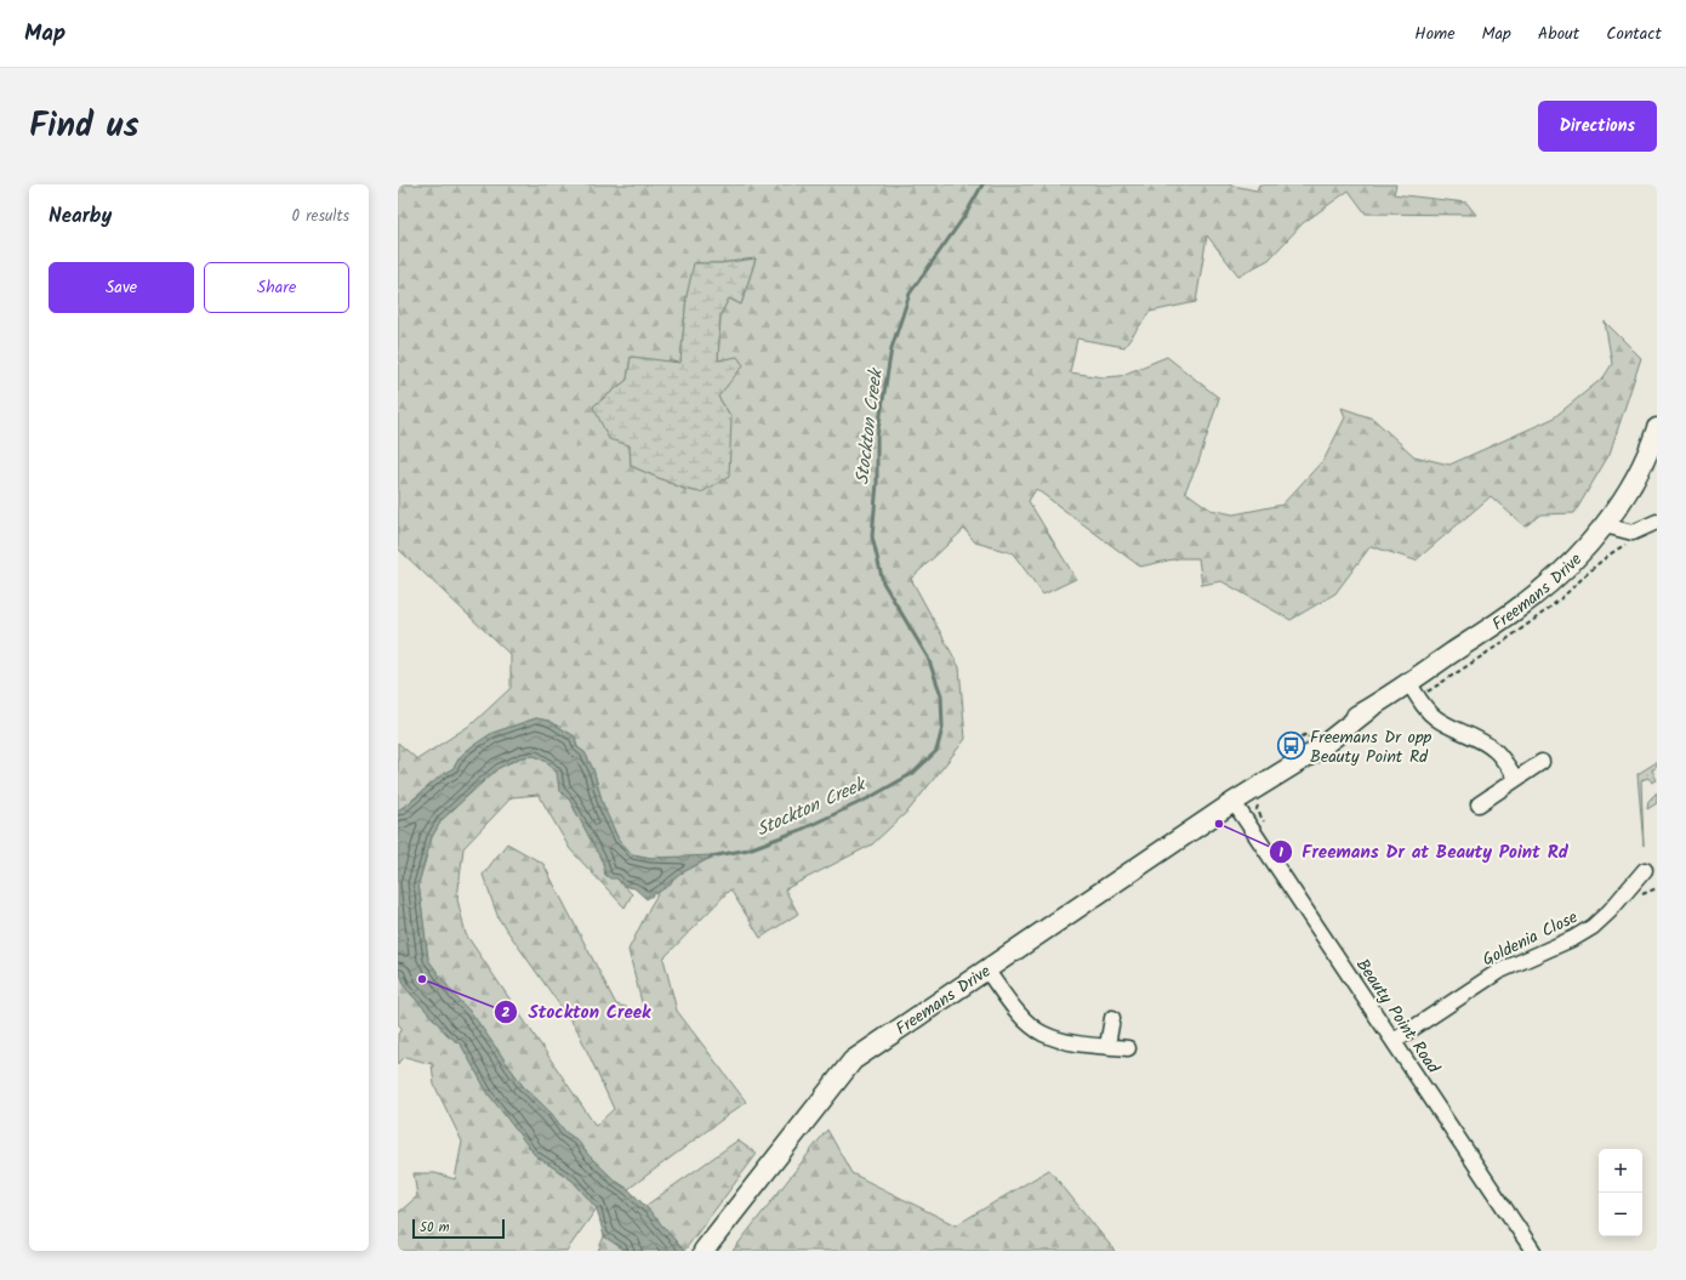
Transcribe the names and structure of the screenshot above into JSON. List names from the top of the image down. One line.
{"streets":{"main road":["Freemans Drive"],"street":["Goldenia Close","Beauty Point Road"]},"crossings":[["Freemans Drive","Beauty Point Road"],["Goldenia Close","Beauty Point Road"]],"water":["Stockton Creek"],"places":{"bus stop":["Freemans Dr opp Beauty Point Rd"],"other":["Freemans Dr at Beauty Point Rd","Stockton Creek"]},"scale_bar":"50 m","page":{"header":"Map","nav":["Home","Map","About","Contact"],"title":"Find us","buttons":["Directions",["Save","Share"]],"heading":["Nearby","0 results"],"map_buttons":["+","−"],"scale":"50 m"}}
